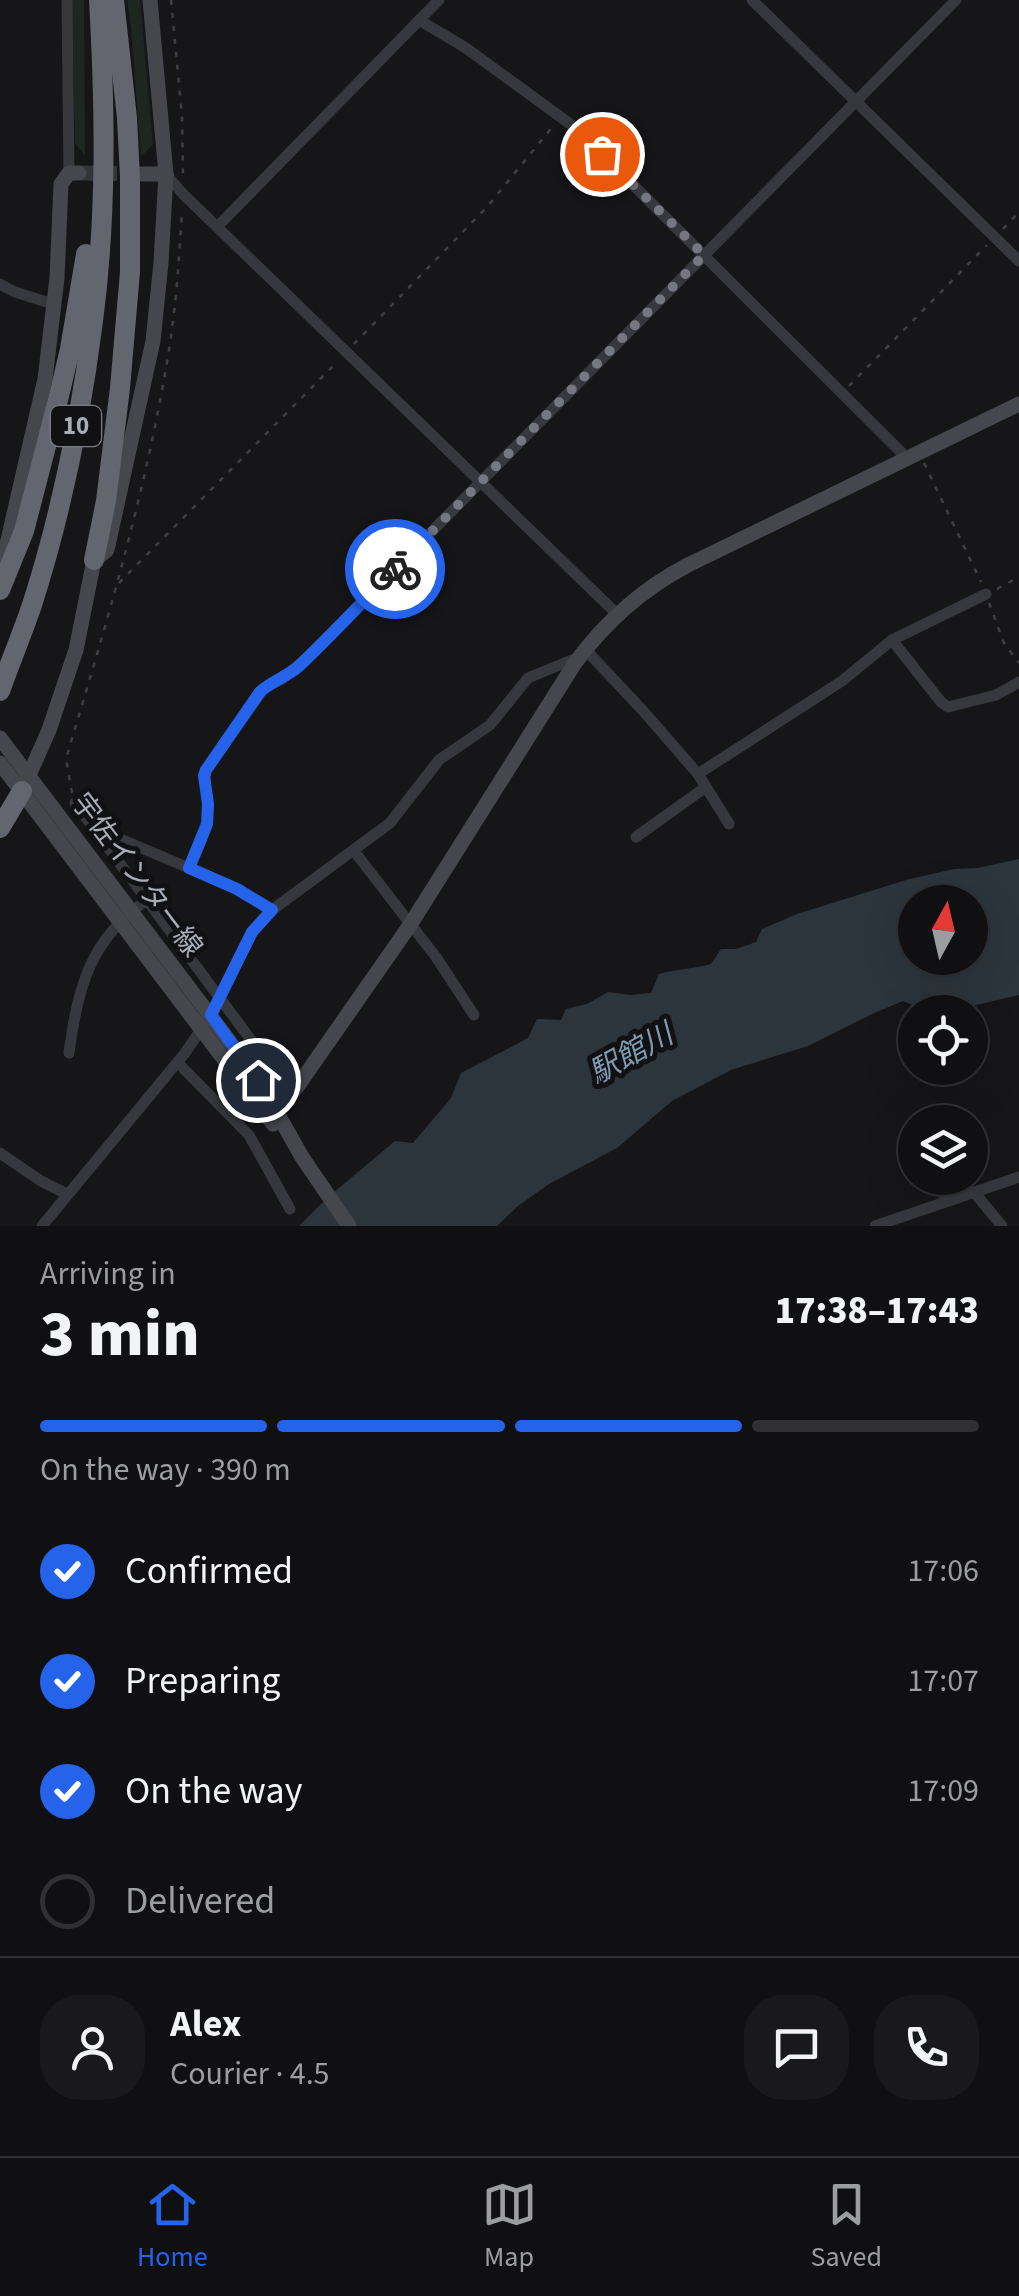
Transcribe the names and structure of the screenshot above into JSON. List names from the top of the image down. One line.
{"streets":{"highway":["10"],"main road":["宇佐インター線"]},"water":["駅館川"],"north":"top","page":{"heading":["3 min","Arriving in","17:38–17:43"],"panel":["Alex","Courier · 4.5"],"bar":"On the way · 390 m","list":[["Confirmed","17:06"],["Preparing","17:07"],["On the way","17:09"],"Delivered"],"tabs":["Home","Map","Saved"]}}
